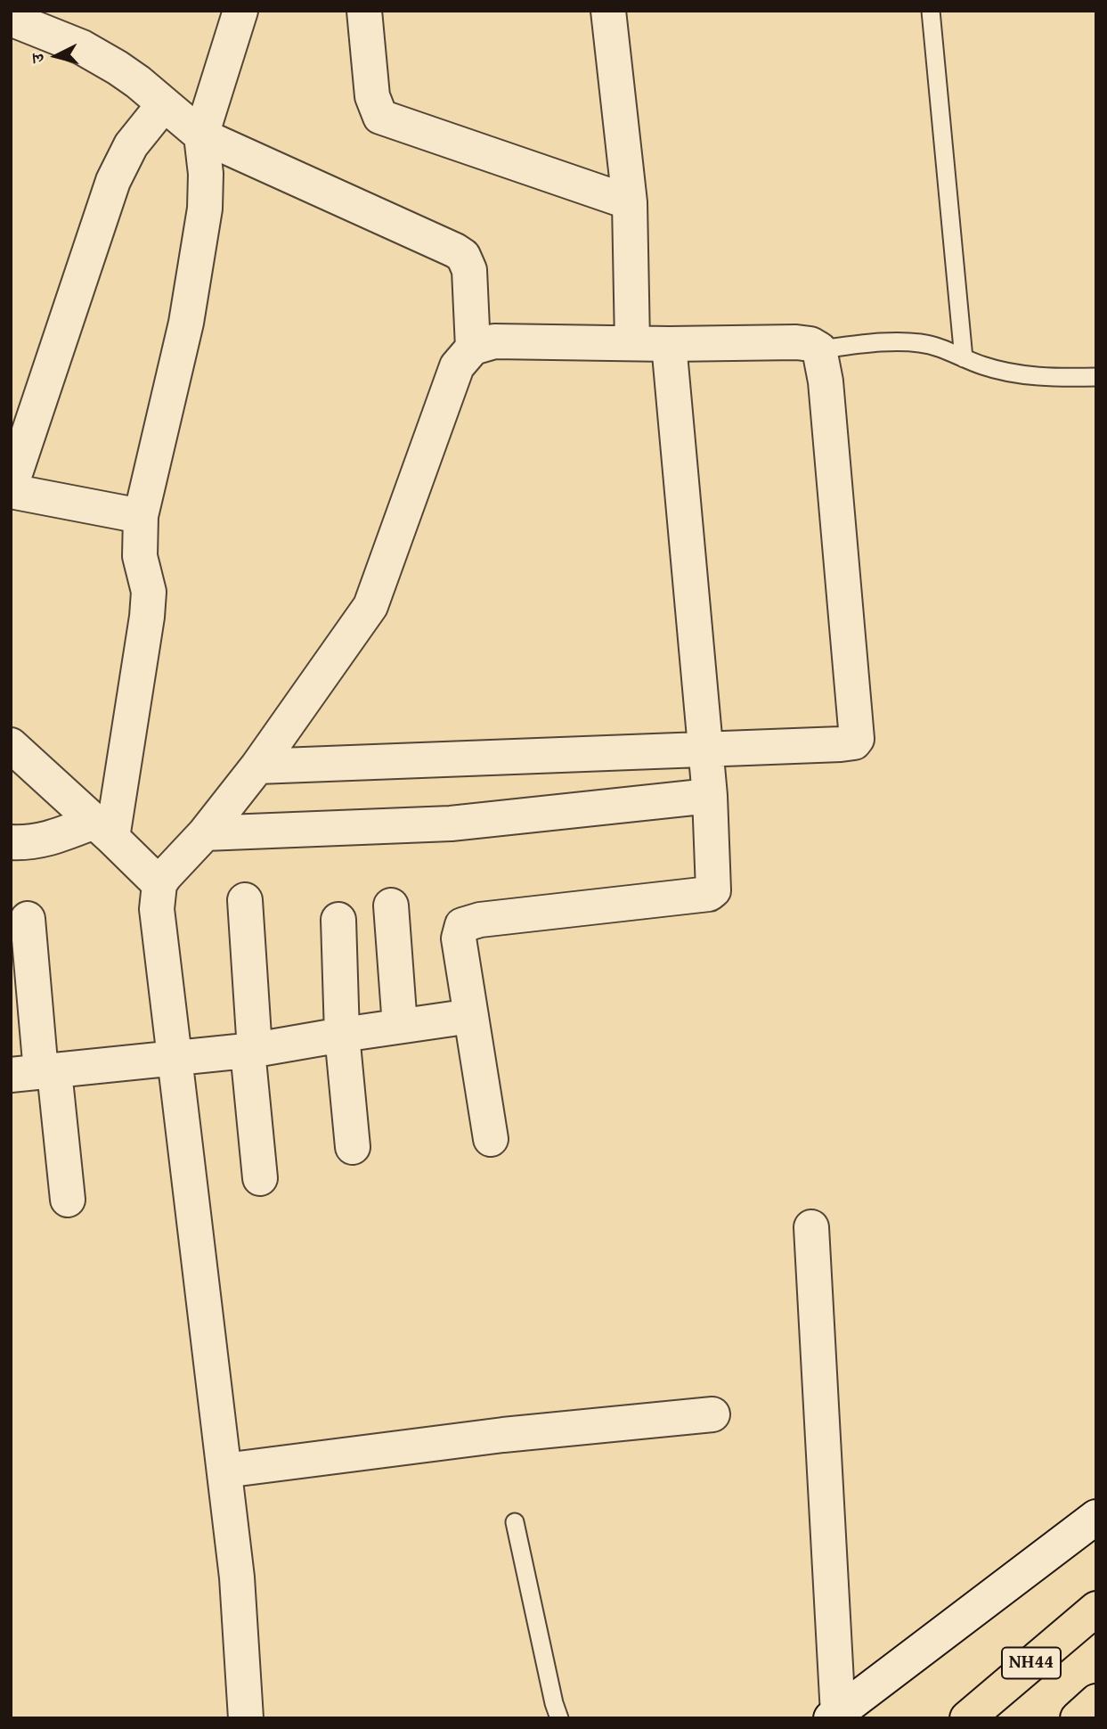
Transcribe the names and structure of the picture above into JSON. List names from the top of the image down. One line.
{"streets":{"highway":["NH44"]},"north":"left"}
